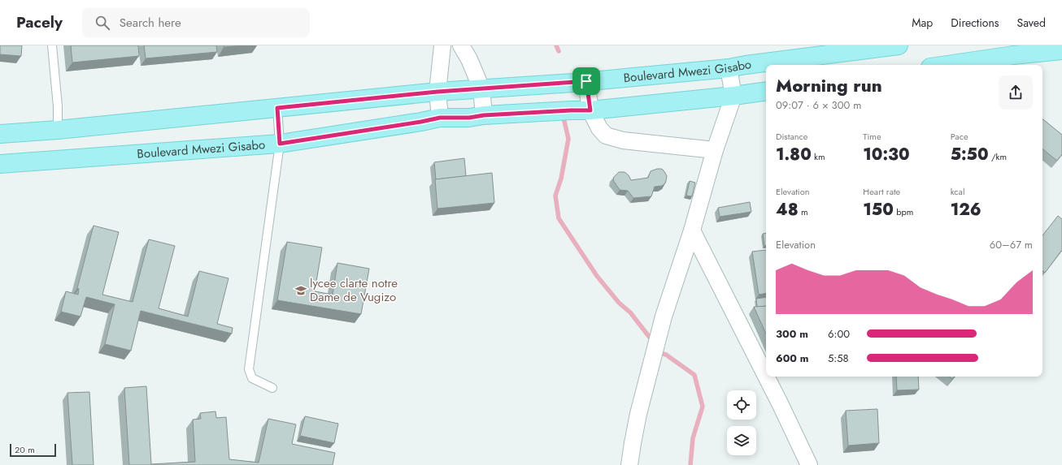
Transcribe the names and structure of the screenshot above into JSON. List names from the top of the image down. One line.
{"streets":{"main road":["Boulevard Mwezi Gisabo"]},"places":{"school or university":["lycee clarte notre Dame de Vugizo"]},"scale_bar":"20 m","page":{"header":"Pacely","search":"Search here","nav":["Map","Directions","Saved"],"heading":["Morning run","09:07 · 6 × 300 m"],"stats":[["Distance","1.80 km"],["Time","10:30"],["Pace","5:50 /km"],["Elevation","48 m"],["Heart rate","150 bpm"],["kcal","126"]],"chart":["Elevation","60–67 m"],"list":[{"name":"300 m","note":"6:00"},{"name":"600 m","note":"5:58"}],"scale":"20 m"}}
